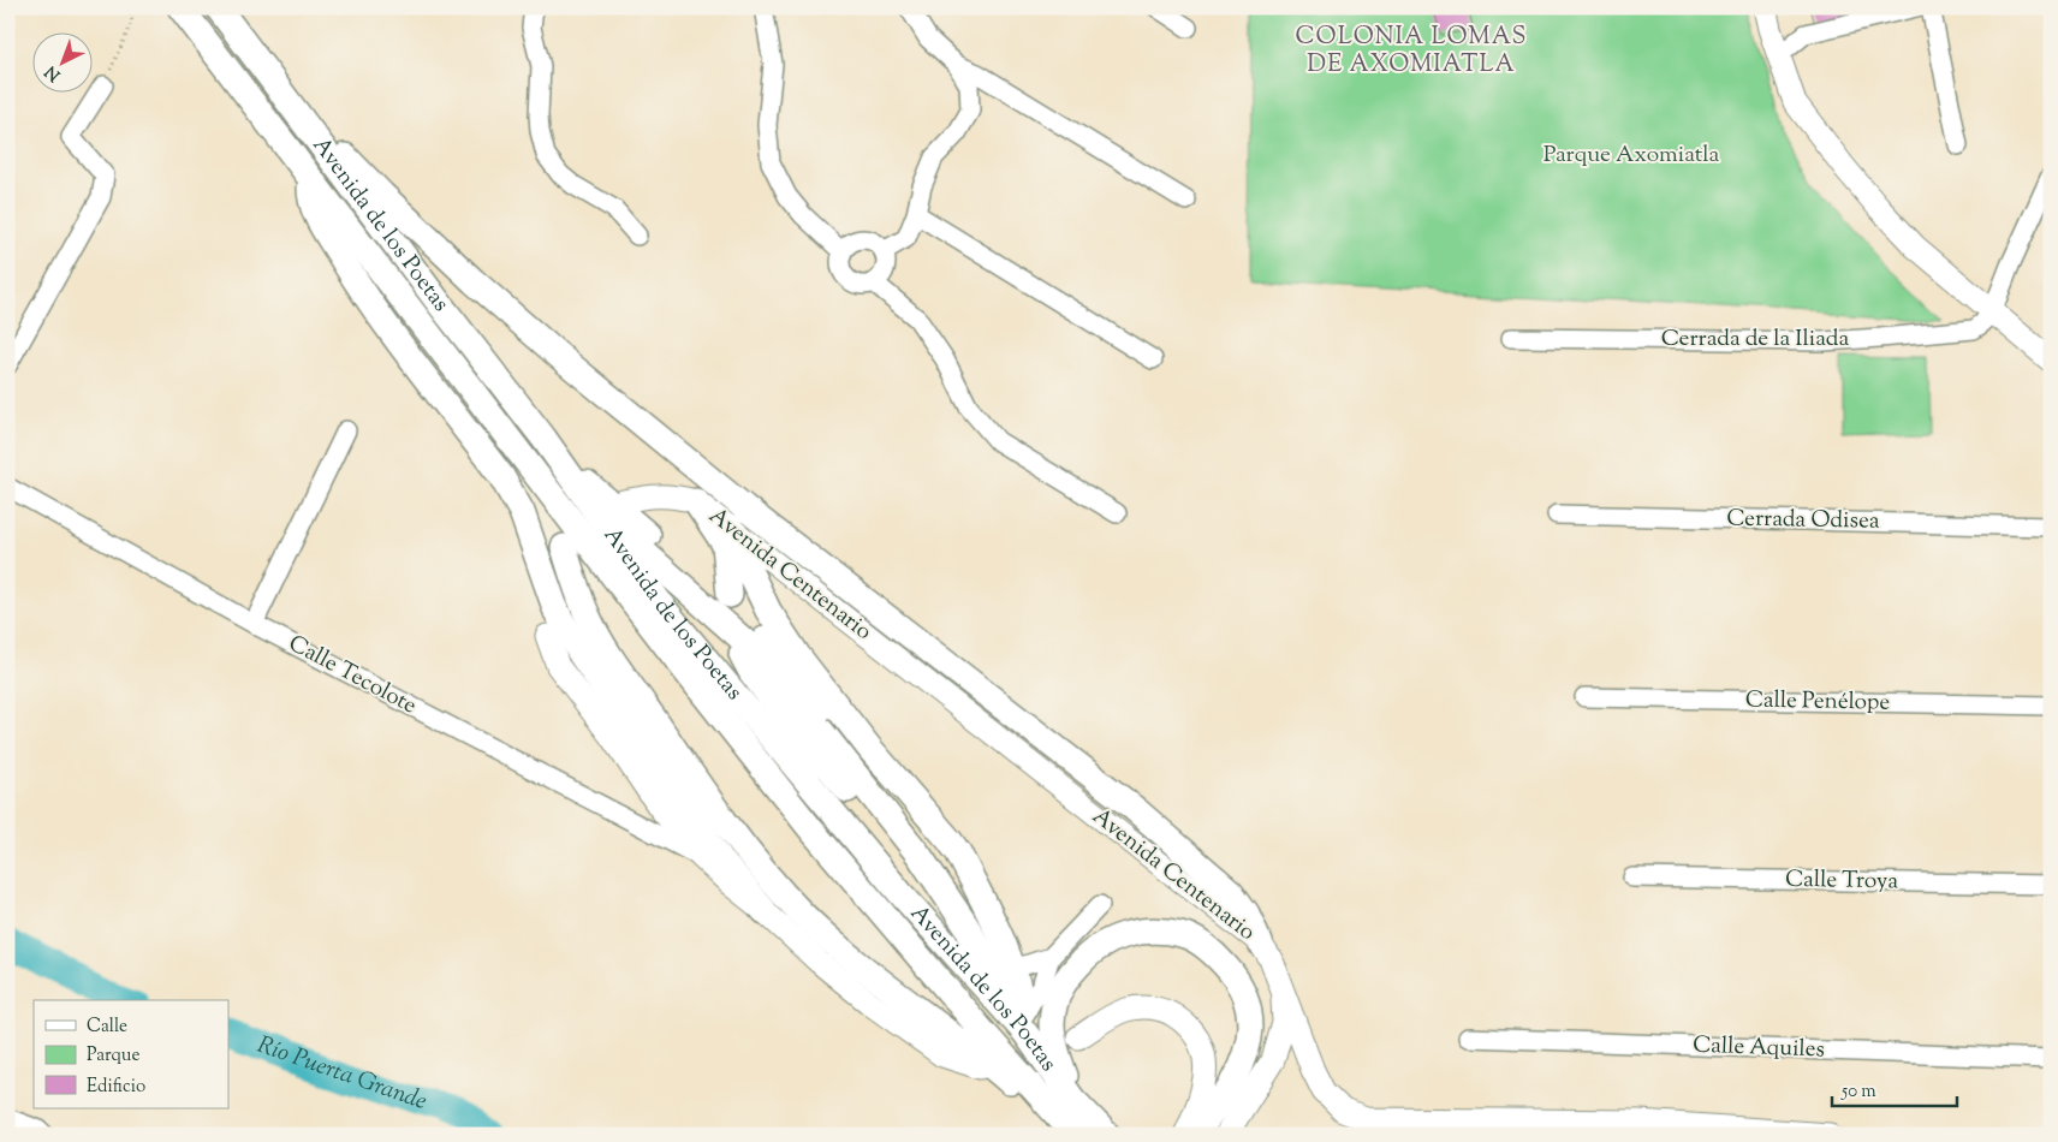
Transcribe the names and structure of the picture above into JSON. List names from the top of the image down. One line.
{"streets":{"highway":["Avenida de los Poetas"],"main road":["Avenida Centenario"],"street":["Cerrada de la Iliada","Cerrada Odisea","Calle Tecolote","Calle Penélope","Calle Troya","Calle Aquiles"]},"districts":["COLONIA LOMAS DE AXOMIATLA"],"water":["Río Puerta Grande"],"parks":["Parque Axomiatla"],"legend":["Calle","Parque","Edificio"],"scale_bar":"50 m","north":"bottom left"}
